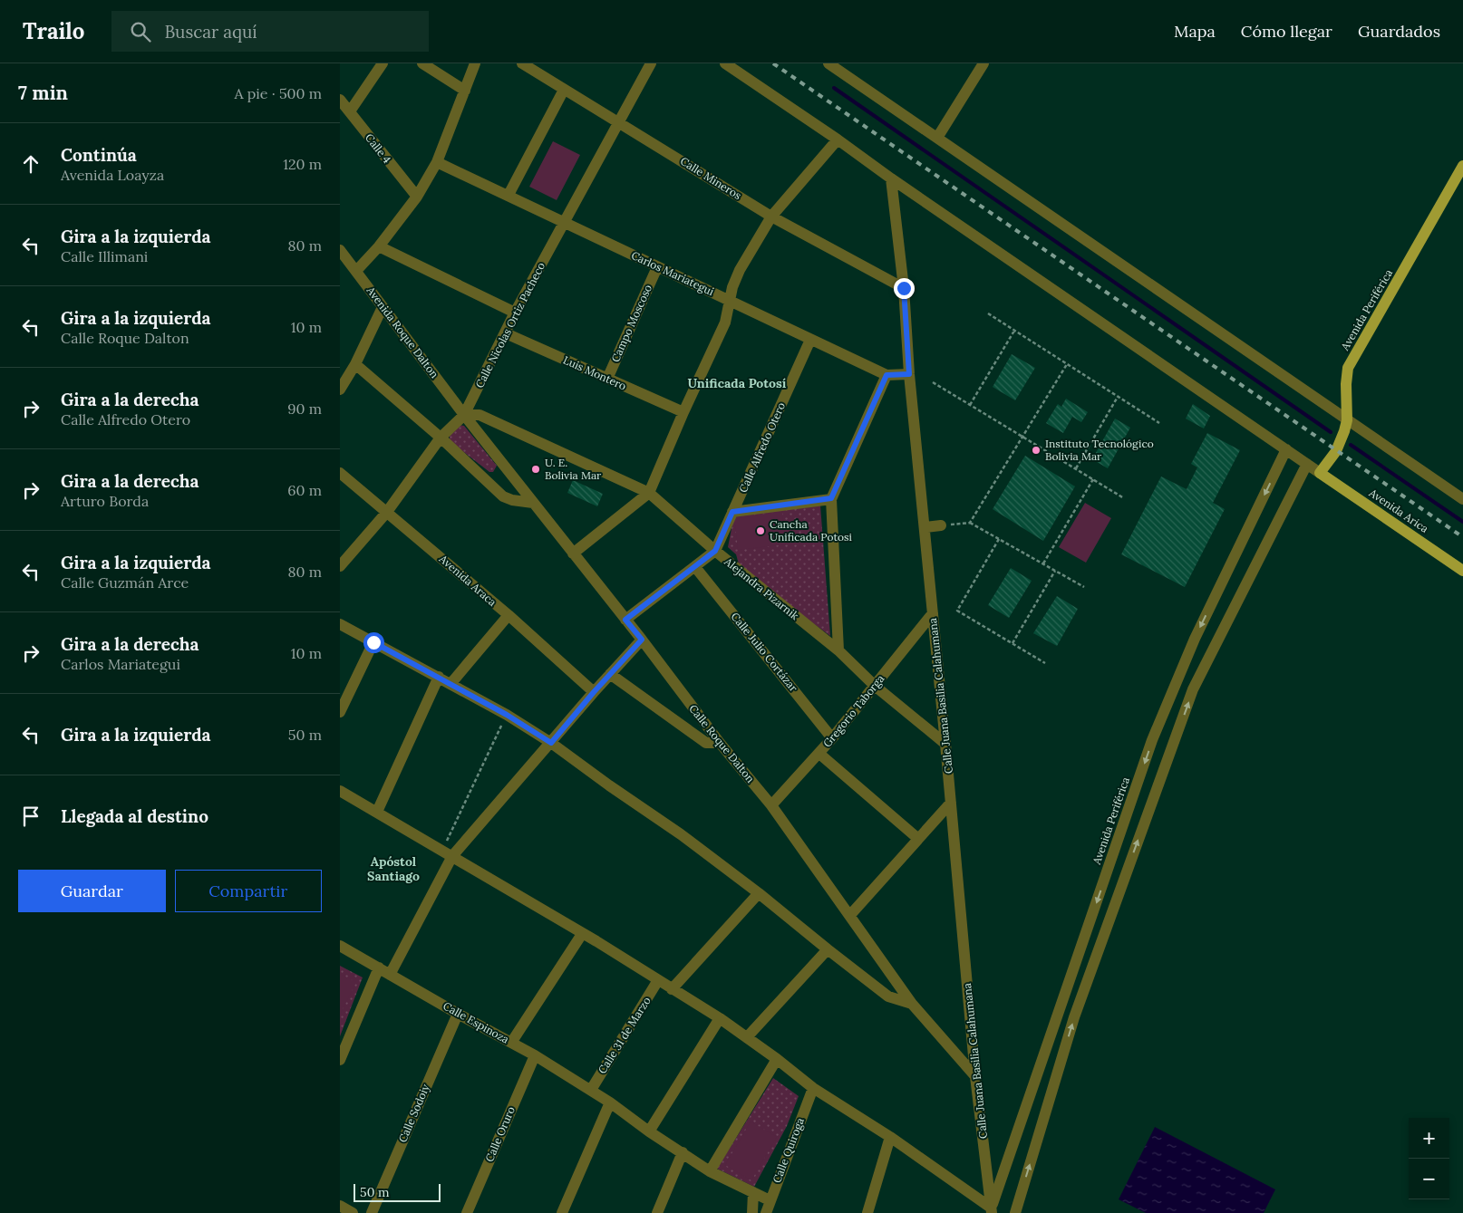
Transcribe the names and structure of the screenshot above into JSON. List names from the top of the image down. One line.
{"streets":{"main road":["Avenida Periférica","Avenida Arica"],"street":["Calle 4","Calle Mineros","Carlos Mariategui","Campo Moscoso","Calle Nicolas Ortiz Pacheco","Avenida Roque Dalton","Luis Montero","Calle Alfredo Otero","Avenida Araca","Alejandra Pizarnik","Calle Julio Cortázar","Calle Juana Basilia Calahumana","Gregorio Taborga","Calle Roque Dalton","Calle Espinoza","Calle 31 de Marzo","Calle Sodoiy","Calle Oruro","Calle Quiroga"]},"crossings":[["Calle Mineros","Calle Nicolas Ortiz Pacheco"],["Calle Mineros","Calle Juana Basilia Calahumana"],["Carlos Mariategui","Campo Moscoso"],["Carlos Mariategui","Calle Nicolas Ortiz Pacheco"],["Carlos Mariategui","Calle Alfredo Otero"],["Carlos Mariategui","Calle Juana Basilia Calahumana"],["Avenida Periférica","Avenida Arica"],["Avenida Periférica","Calle Juana Basilia Calahumana"],["Campo Moscoso","Luis Montero"],["Calle Nicolas Ortiz Pacheco","Avenida Roque Dalton"],["Calle Nicolas Ortiz Pacheco","Luis Montero"],["Calle Nicolas Ortiz Pacheco","Avenida Araca"],["Calle Nicolas Ortiz Pacheco","Alejandra Pizarnik"],["Calle Nicolas Ortiz Pacheco","Calle Roque Dalton"],["Avenida Roque Dalton","Alejandra Pizarnik"],["Avenida Roque Dalton","Calle Roque Dalton"],["Calle Alfredo Otero","Alejandra Pizarnik"],["Calle Alfredo Otero","Calle Julio Cortázar"],["Calle Alfredo Otero","Calle Roque Dalton"],["Alejandra Pizarnik","Calle Juana Basilia Calahumana"],["Alejandra Pizarnik","Gregorio Taborga"],["Alejandra Pizarnik","Calle Roque Dalton"],["Calle Julio Cortázar","Gregorio Taborga"],["Calle Juana Basilia Calahumana","Gregorio Taborga"],["Calle Juana Basilia Calahumana","Calle Roque Dalton"],["Gregorio Taborga","Calle Roque Dalton"],["Calle Espinoza","Calle 31 de Marzo"],["Calle Espinoza","Calle Sodoiy"],["Calle Espinoza","Calle Oruro"],["Calle Espinoza","Calle Quiroga"]],"one_way":["Avenida Periférica"],"districts":["Unificada Potosí","Apóstol Santiago"],"places":["Instituto Tecnológico Bolivia Mar","U. E. Bolivia Mar","Cancha Unificada Potosi"],"scale_bar":"50 m","page":{"header":"Trailo","search":"Buscar aquí","nav":["Mapa","Cómo llegar","Guardados"],"heading":["7 min","A pie · 500 m"],"list":[["Continúa","Avenida Loayza","120 m"],["Gira a la izquierda","Calle Illimani","80 m"],["Gira a la izquierda","Calle Roque Dalton","10 m"],["Gira a la derecha","Calle Alfredo Otero","90 m"],["Gira a la derecha","Arturo Borda","60 m"],["Gira a la izquierda","Calle Guzmán Arce","80 m"],["Gira a la derecha","Carlos Mariategui","10 m"],["Gira a la izquierda","50 m"],"Llegada al destino"],"buttons":["Guardar","Compartir"],"map_buttons":["+","−"],"scale":"50 m"}}
